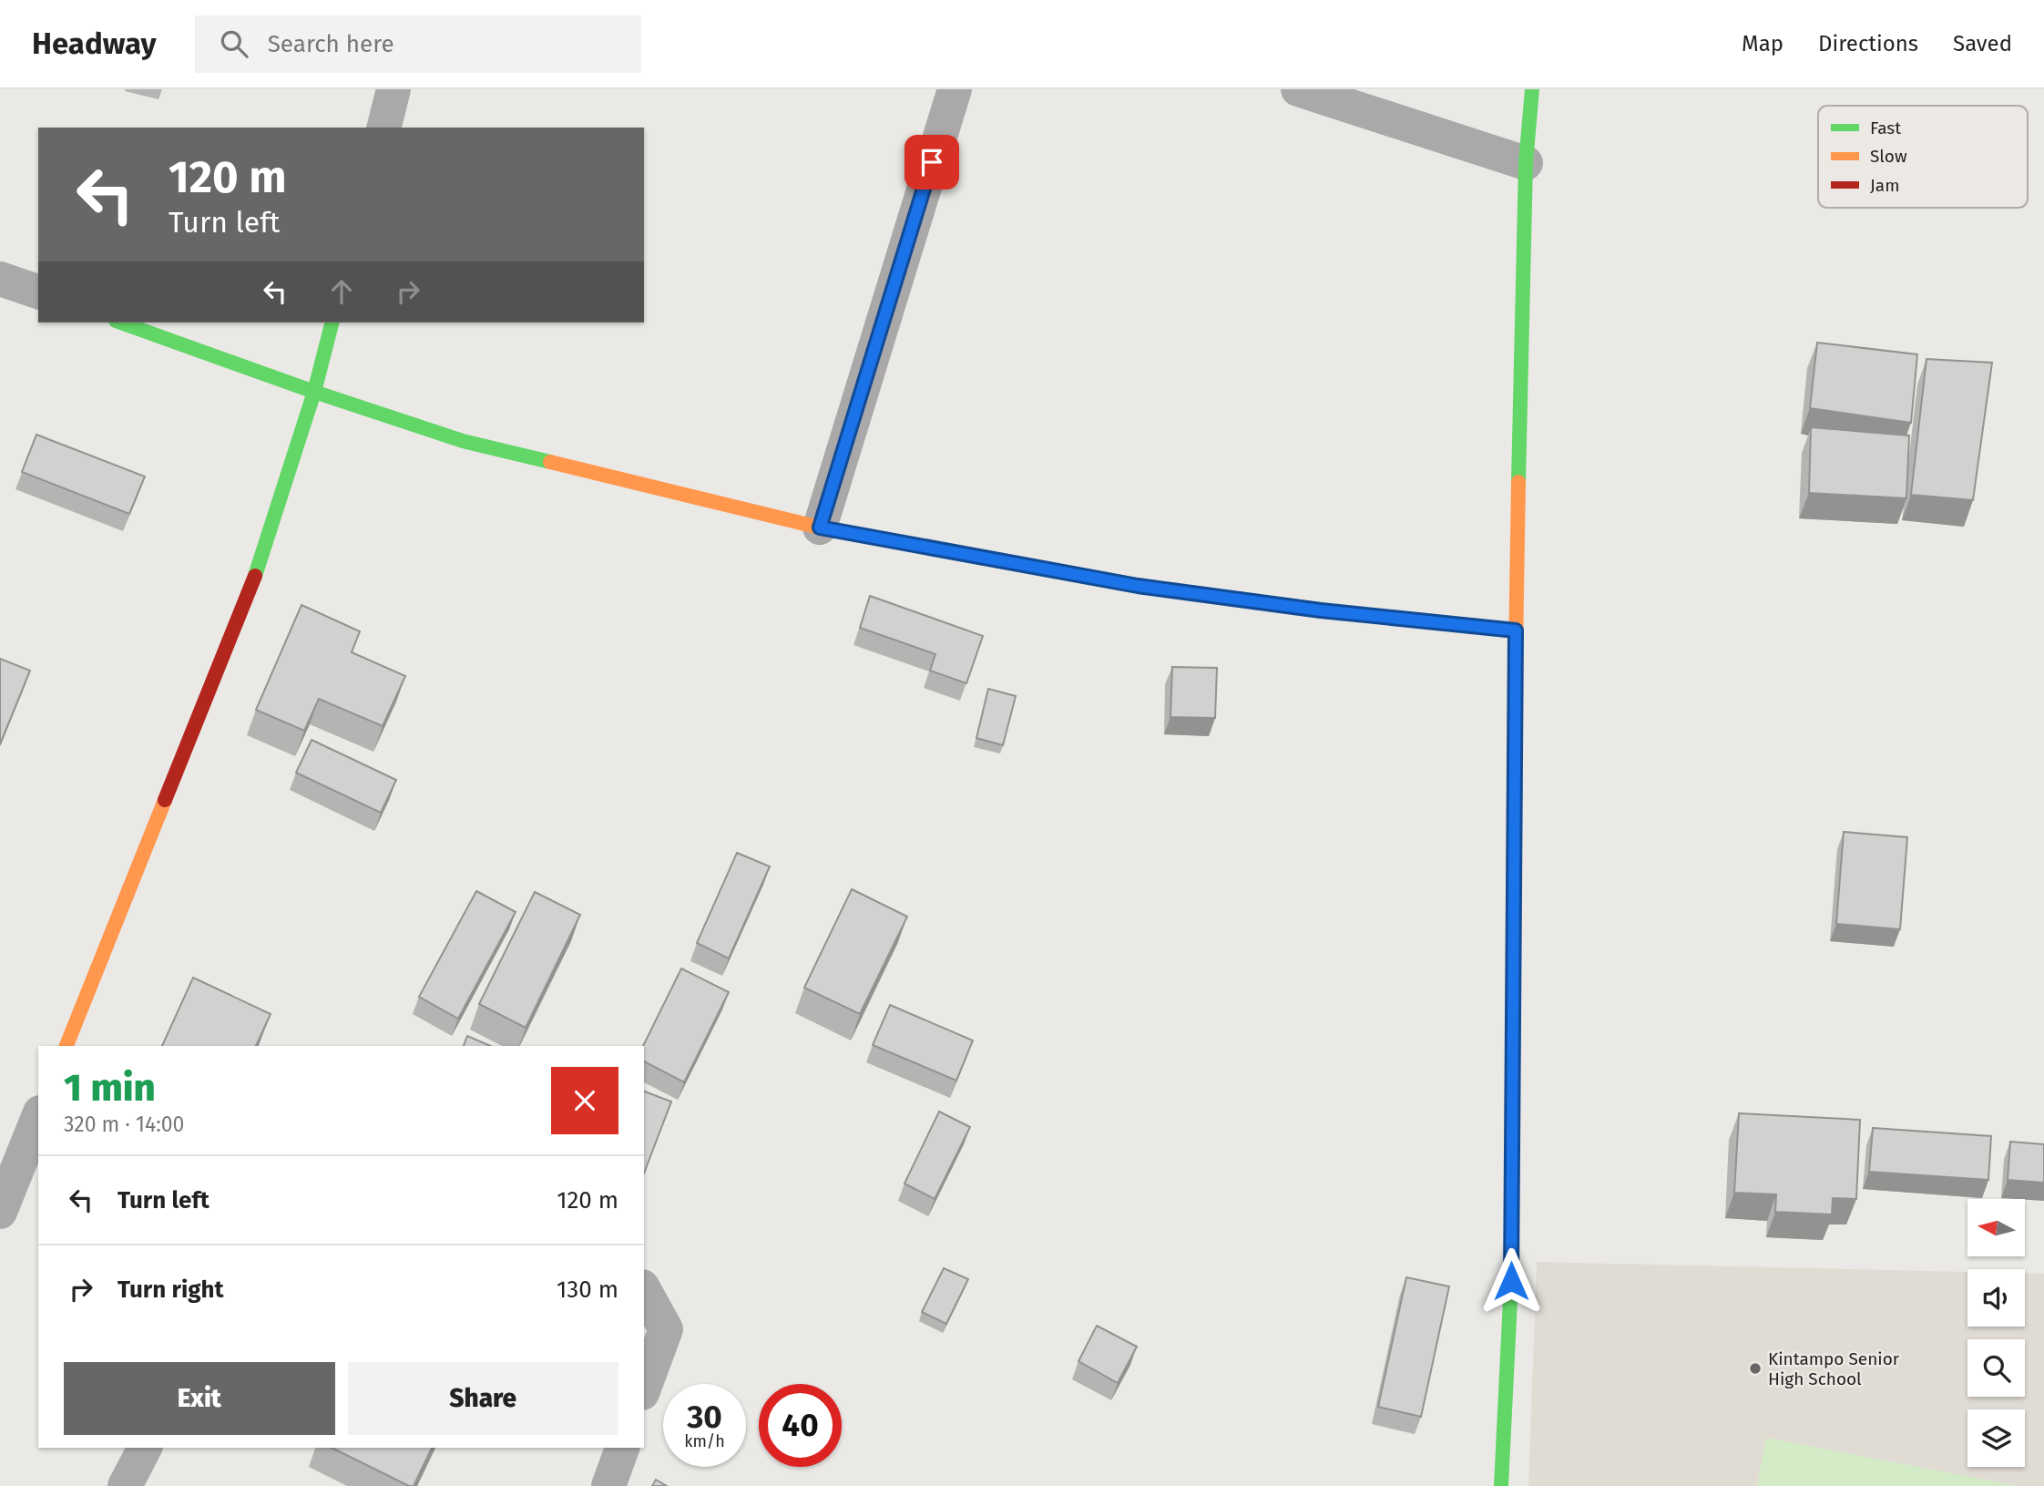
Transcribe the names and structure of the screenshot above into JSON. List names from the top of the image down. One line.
{"places":["Kintampo Senior High School"],"legend":["Fast","Slow","Jam"],"north":"left","page":{"header":"Headway","search":"Search here","nav":["Map","Directions","Saved"],"turn":["120 m","Turn left"],"heading":["1 min","320 m · 14:00"],"list":[{"name":"Turn left","value":"120 m"},{"name":"Turn right","value":"130 m"}],"buttons":["Exit","Share"],"speed":"30 km/h","limit":"40"}}
